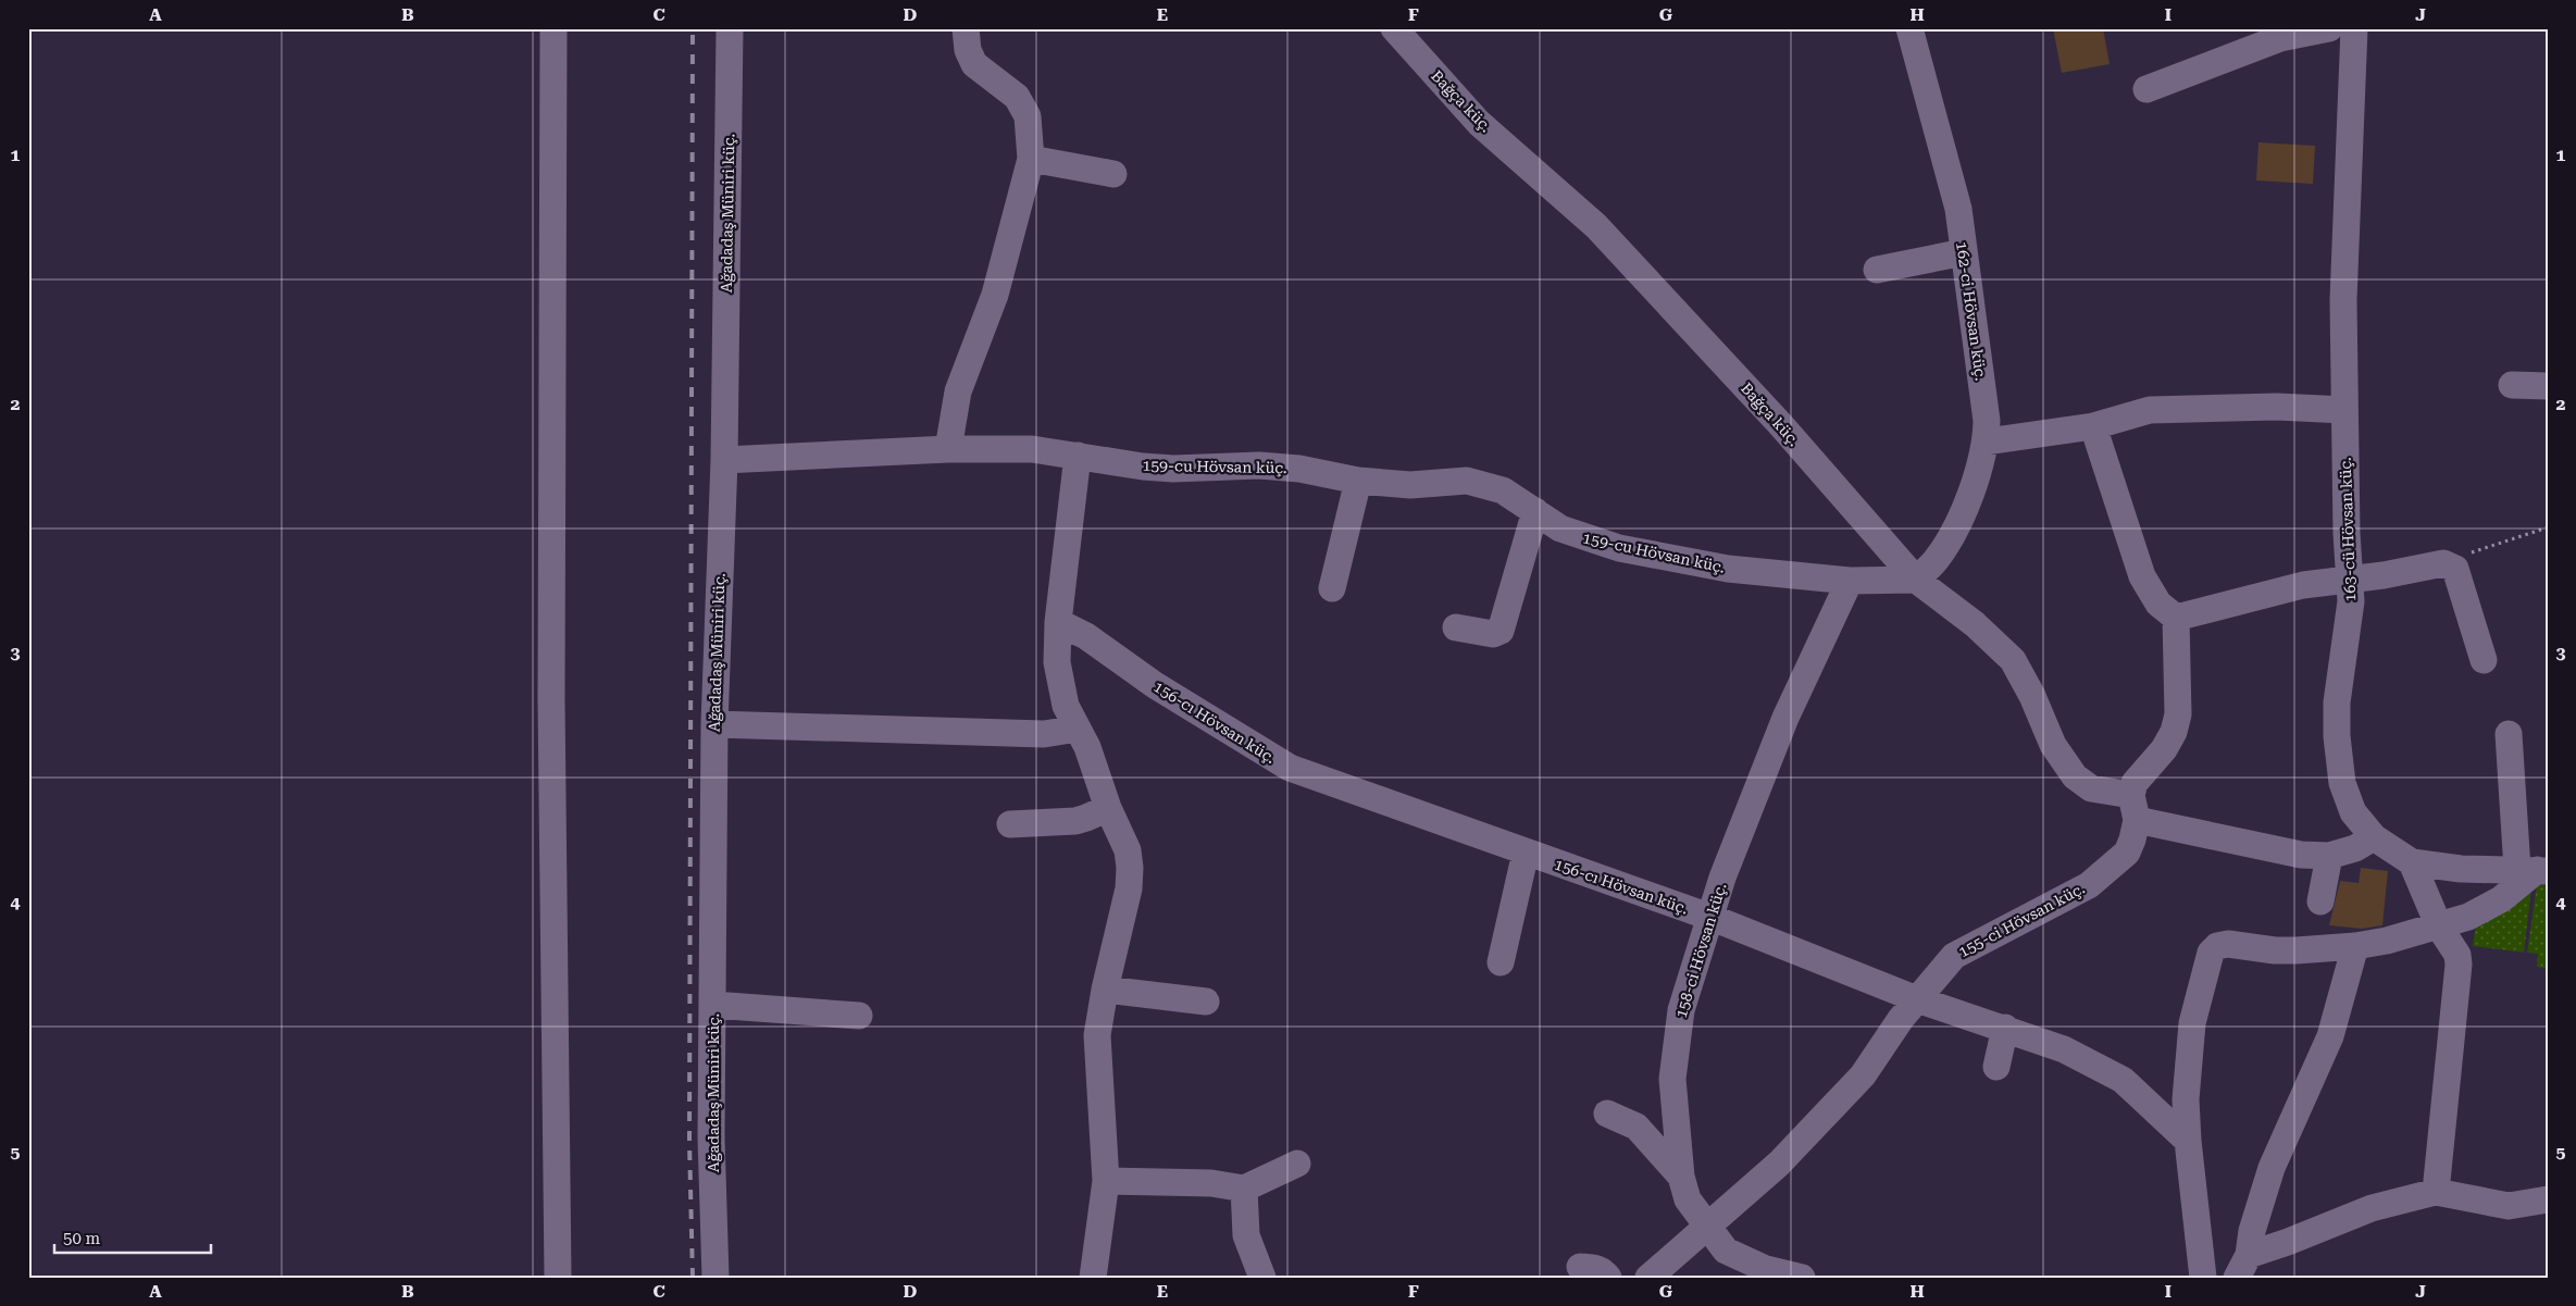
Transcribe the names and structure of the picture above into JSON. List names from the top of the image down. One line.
{"streets":{"street":["Bağça küç.","Ağadadaş Müniri küç.","162-ci Hövsan küç.","159-cu Hövsan küç.","163-cü Hövsan küç.","156-cı Hövsan küç.","155-ci Hövsan küç.","158-ci Hövsan küç."]},"crossings":[["Bağça küç.","162-ci Hövsan küç."],["Bağça küç.","159-cu Hövsan küç."],["Bağça küç.","163-cü Hövsan küç."],["Bağça küç.","155-ci Hövsan küç."],["Ağadadaş Müniri küç.","159-cu Hövsan küç."],["162-ci Hövsan küç.","159-cu Hövsan küç."],["159-cu Hövsan küç.","158-ci Hövsan küç."],["156-cı Hövsan küç.","155-ci Hövsan küç."],["156-cı Hövsan küç.","158-ci Hövsan küç."],["155-ci Hövsan küç.","158-ci Hövsan küç."]],"scale_bar":"50 m","grid":{"columns":["A","B","C","D","E","F","G","H","I","J"],"rows":["1","2","3","4","5"]}}
